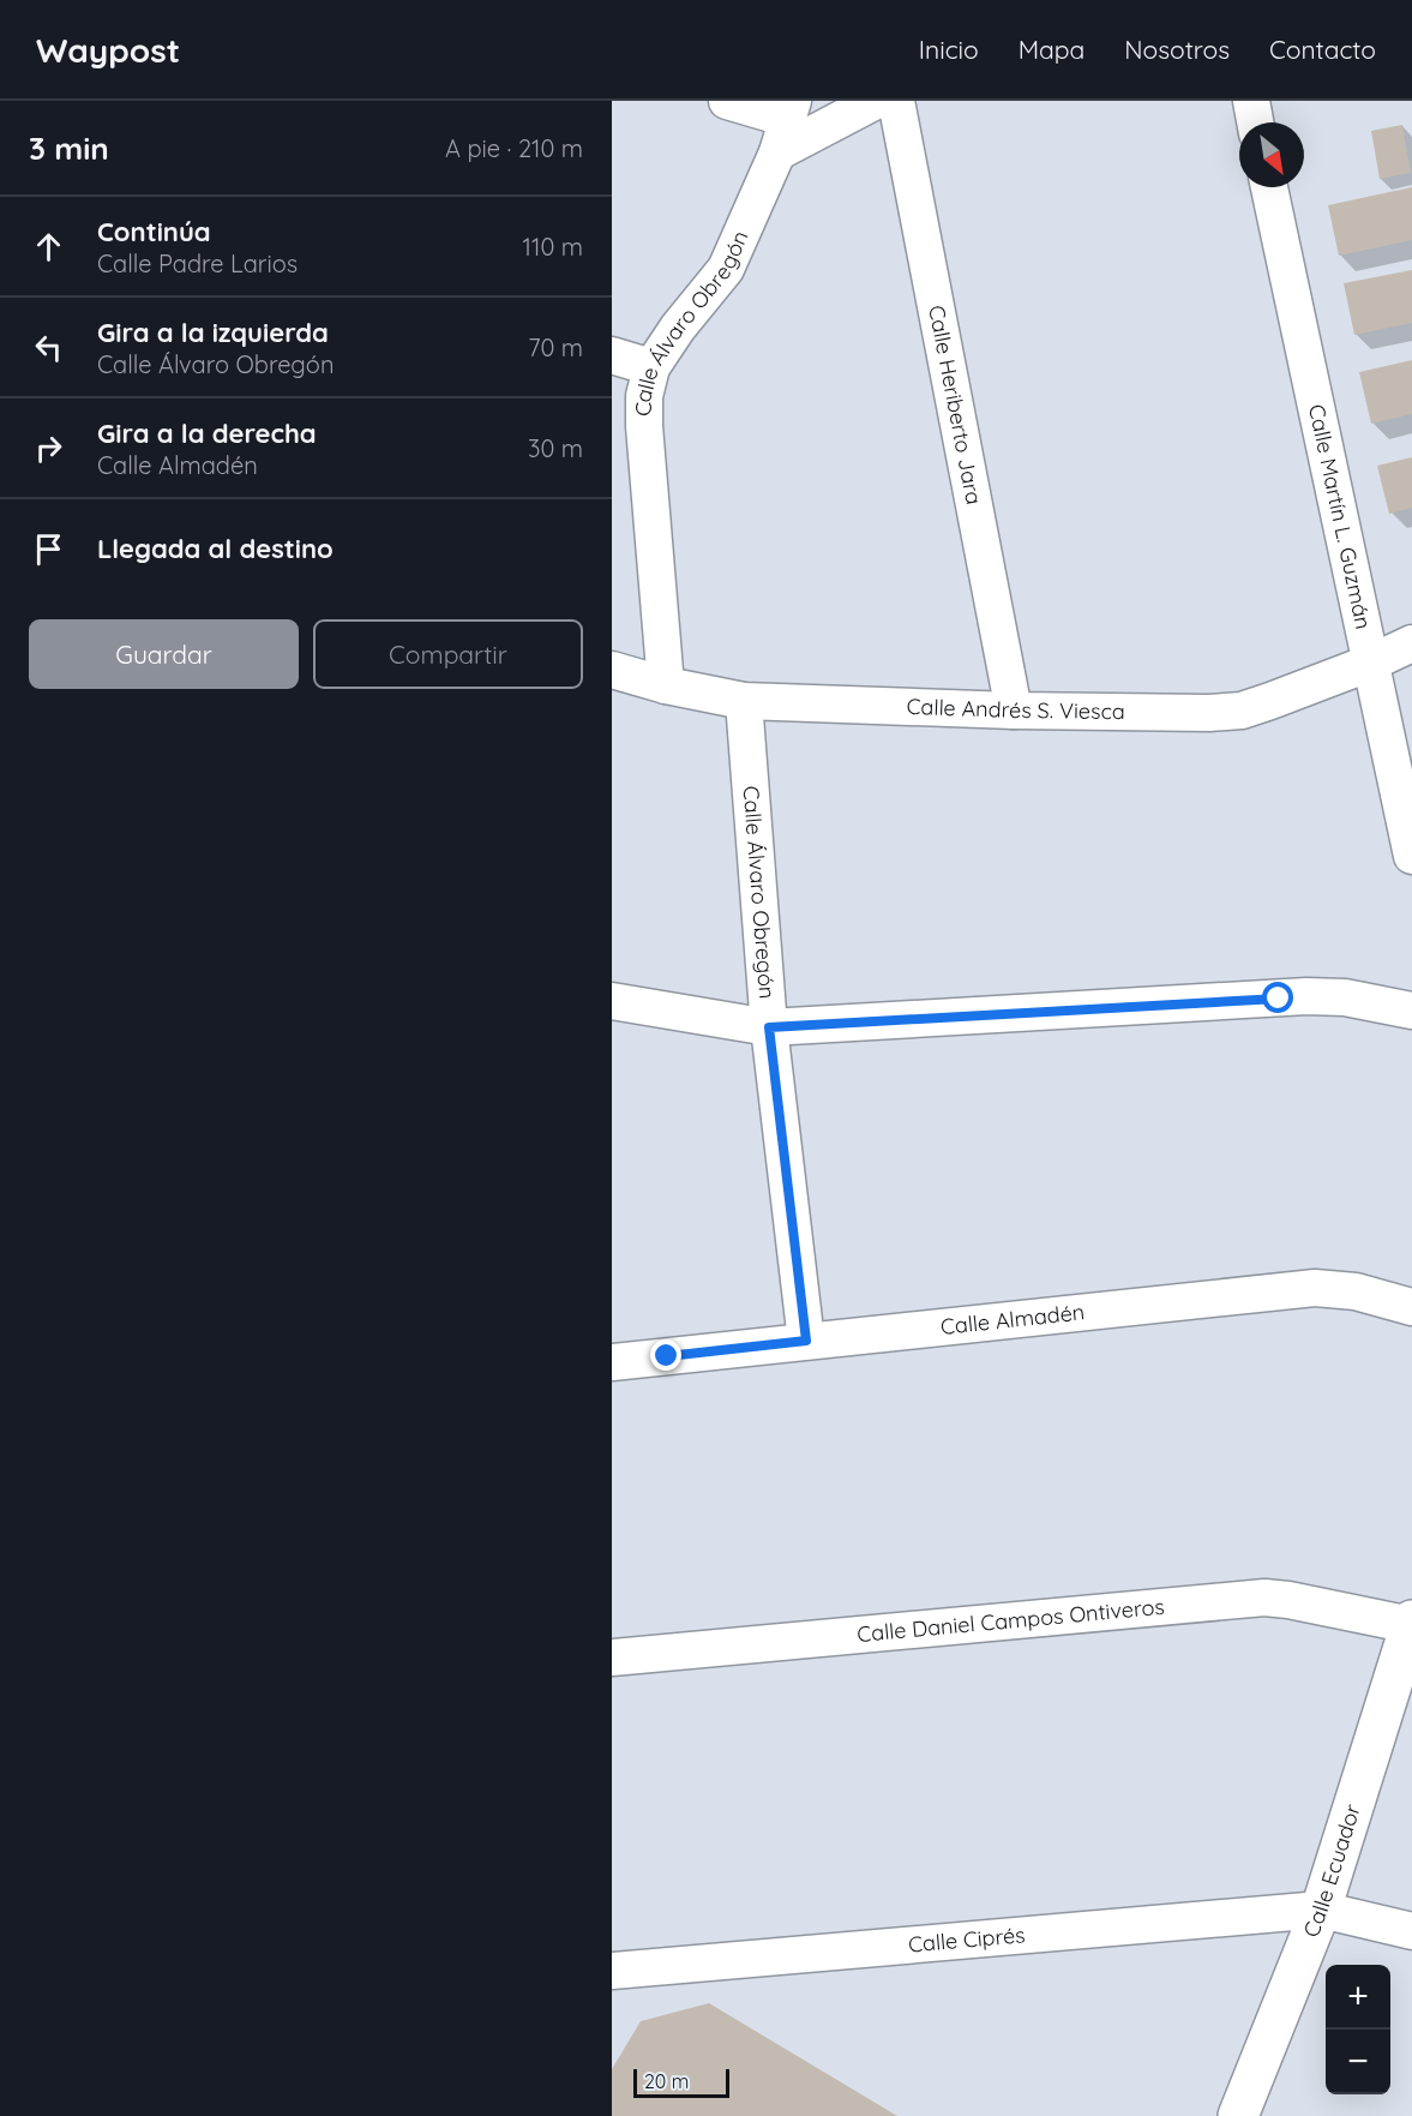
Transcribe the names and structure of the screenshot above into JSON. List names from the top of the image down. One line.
{"streets":{"main road":["Calle Ecuador"],"street":["Calle Álvaro Obregón","Calle Heriberto Jara","Calle Martín L. Guzmán","Calle Andrés S. Viesca","Calle Almadén","Calle Daniel Campos Ontiveros","Calle Ciprés"]},"crossings":[["Calle Álvaro Obregón","Calle Andrés S. Viesca"],["Calle Álvaro Obregón","Calle Almadén"],["Calle Heriberto Jara","Calle Andrés S. Viesca"],["Calle Martín L. Guzmán","Calle Andrés S. Viesca"],["Calle Daniel Campos Ontiveros","Calle Ecuador"],["Calle Ecuador","Calle Ciprés"]],"scale_bar":"20 m","north":"bottom right","page":{"header":"Waypost","nav":["Inicio","Mapa","Nosotros","Contacto"],"heading":["3 min","A pie · 210 m"],"list":[["Continúa","Calle Padre Larios","110 m"],["Gira a la izquierda","Calle Álvaro Obregón","70 m"],["Gira a la derecha","Calle Almadén","30 m"],"Llegada al destino"],"buttons":["Guardar","Compartir"],"map_buttons":["+","−"],"scale":"20 m"}}
